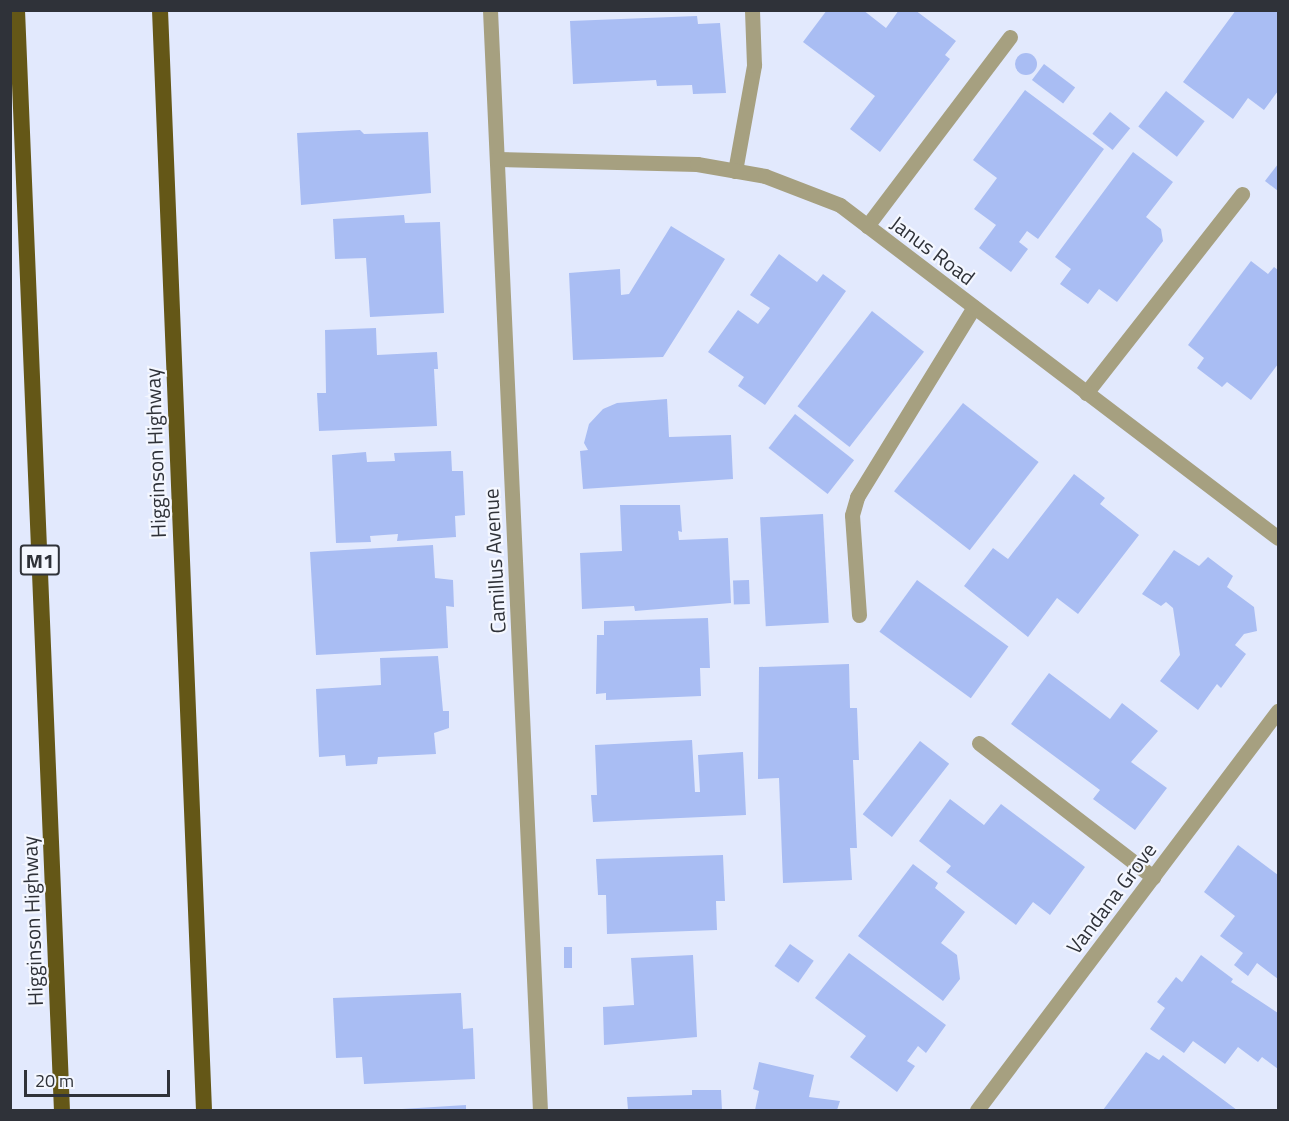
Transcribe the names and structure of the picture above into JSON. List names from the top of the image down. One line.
{"streets":{"highway":["Higginson Highway","M1"],"street":["Janus Road","Camillus Avenue","Vandana Grove"]},"crossings":[["Janus Road","Camillus Avenue"]],"scale_bar":"20 m"}
